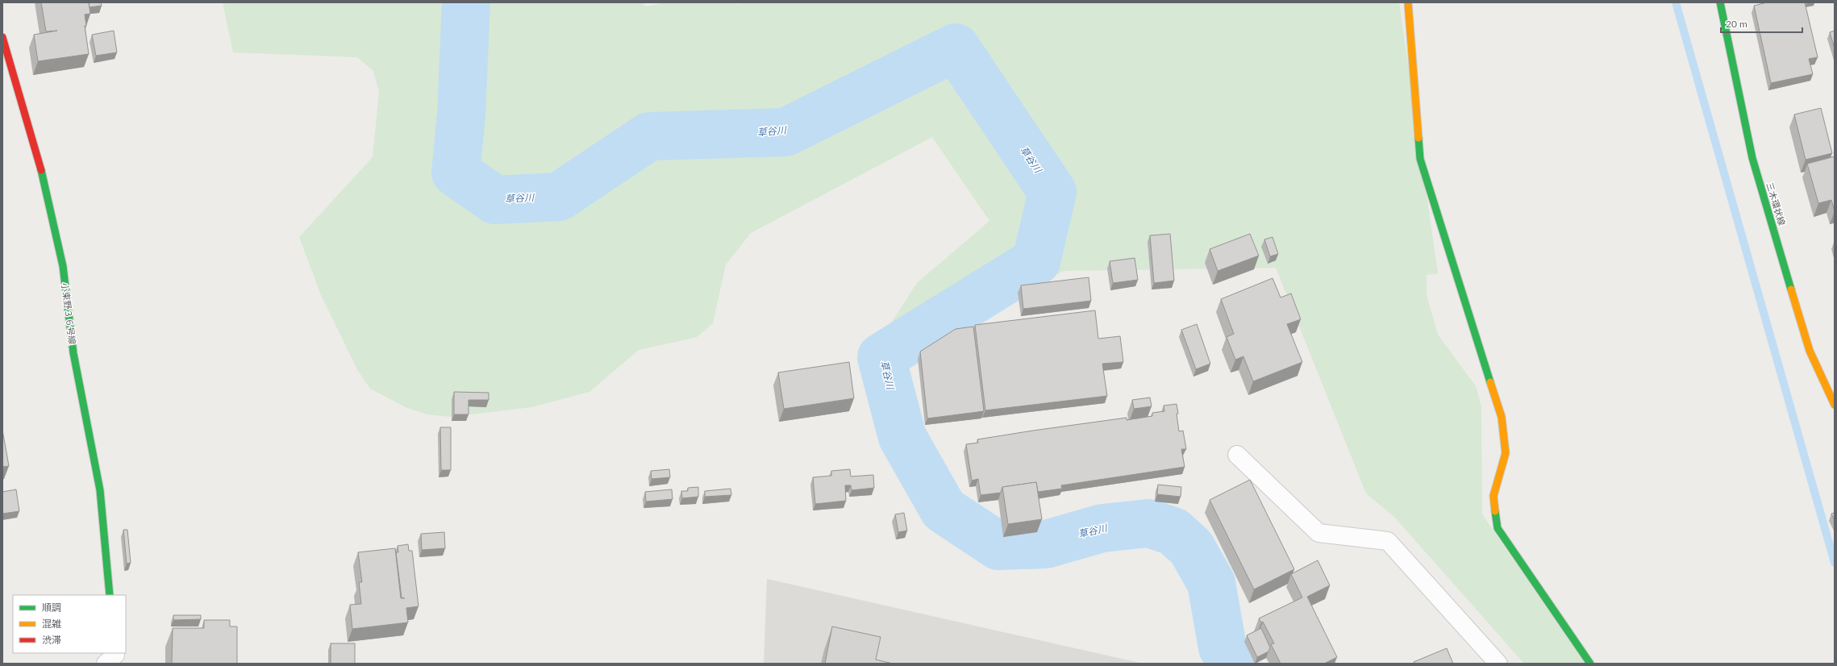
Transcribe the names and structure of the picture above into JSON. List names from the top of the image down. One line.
{"streets":{"street":["三木環状線","小束野３６号線"]},"water":["草谷川"],"legend":["順調","混雑","渋滞"],"scale_bar":"20 m"}
